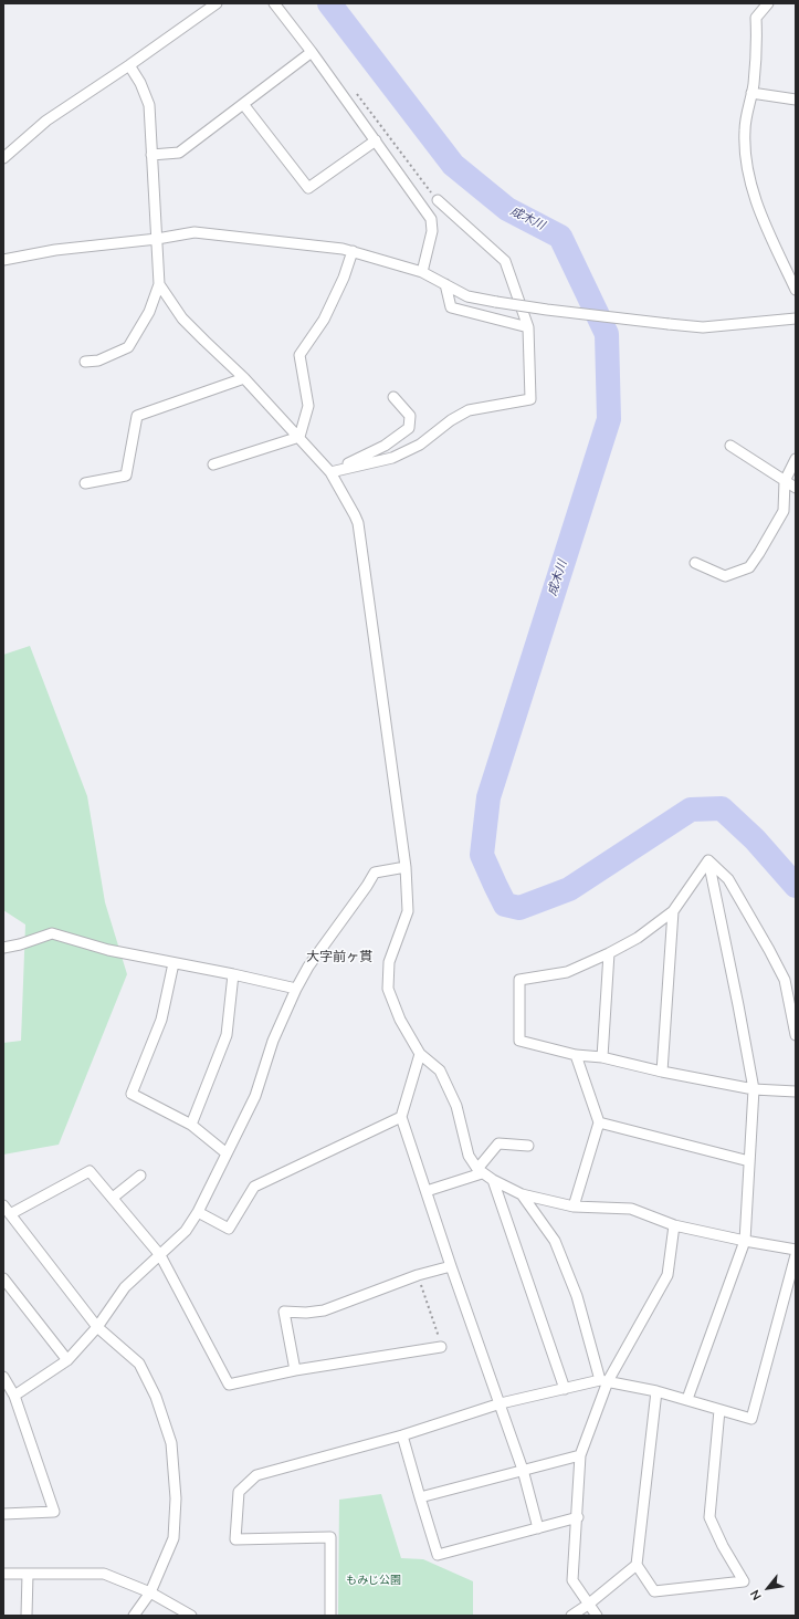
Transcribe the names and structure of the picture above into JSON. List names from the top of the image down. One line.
{"districts":["大字前ヶ貫"],"water":["成木川"],"parks":["もみじ公園"],"north":"bottom left"}
